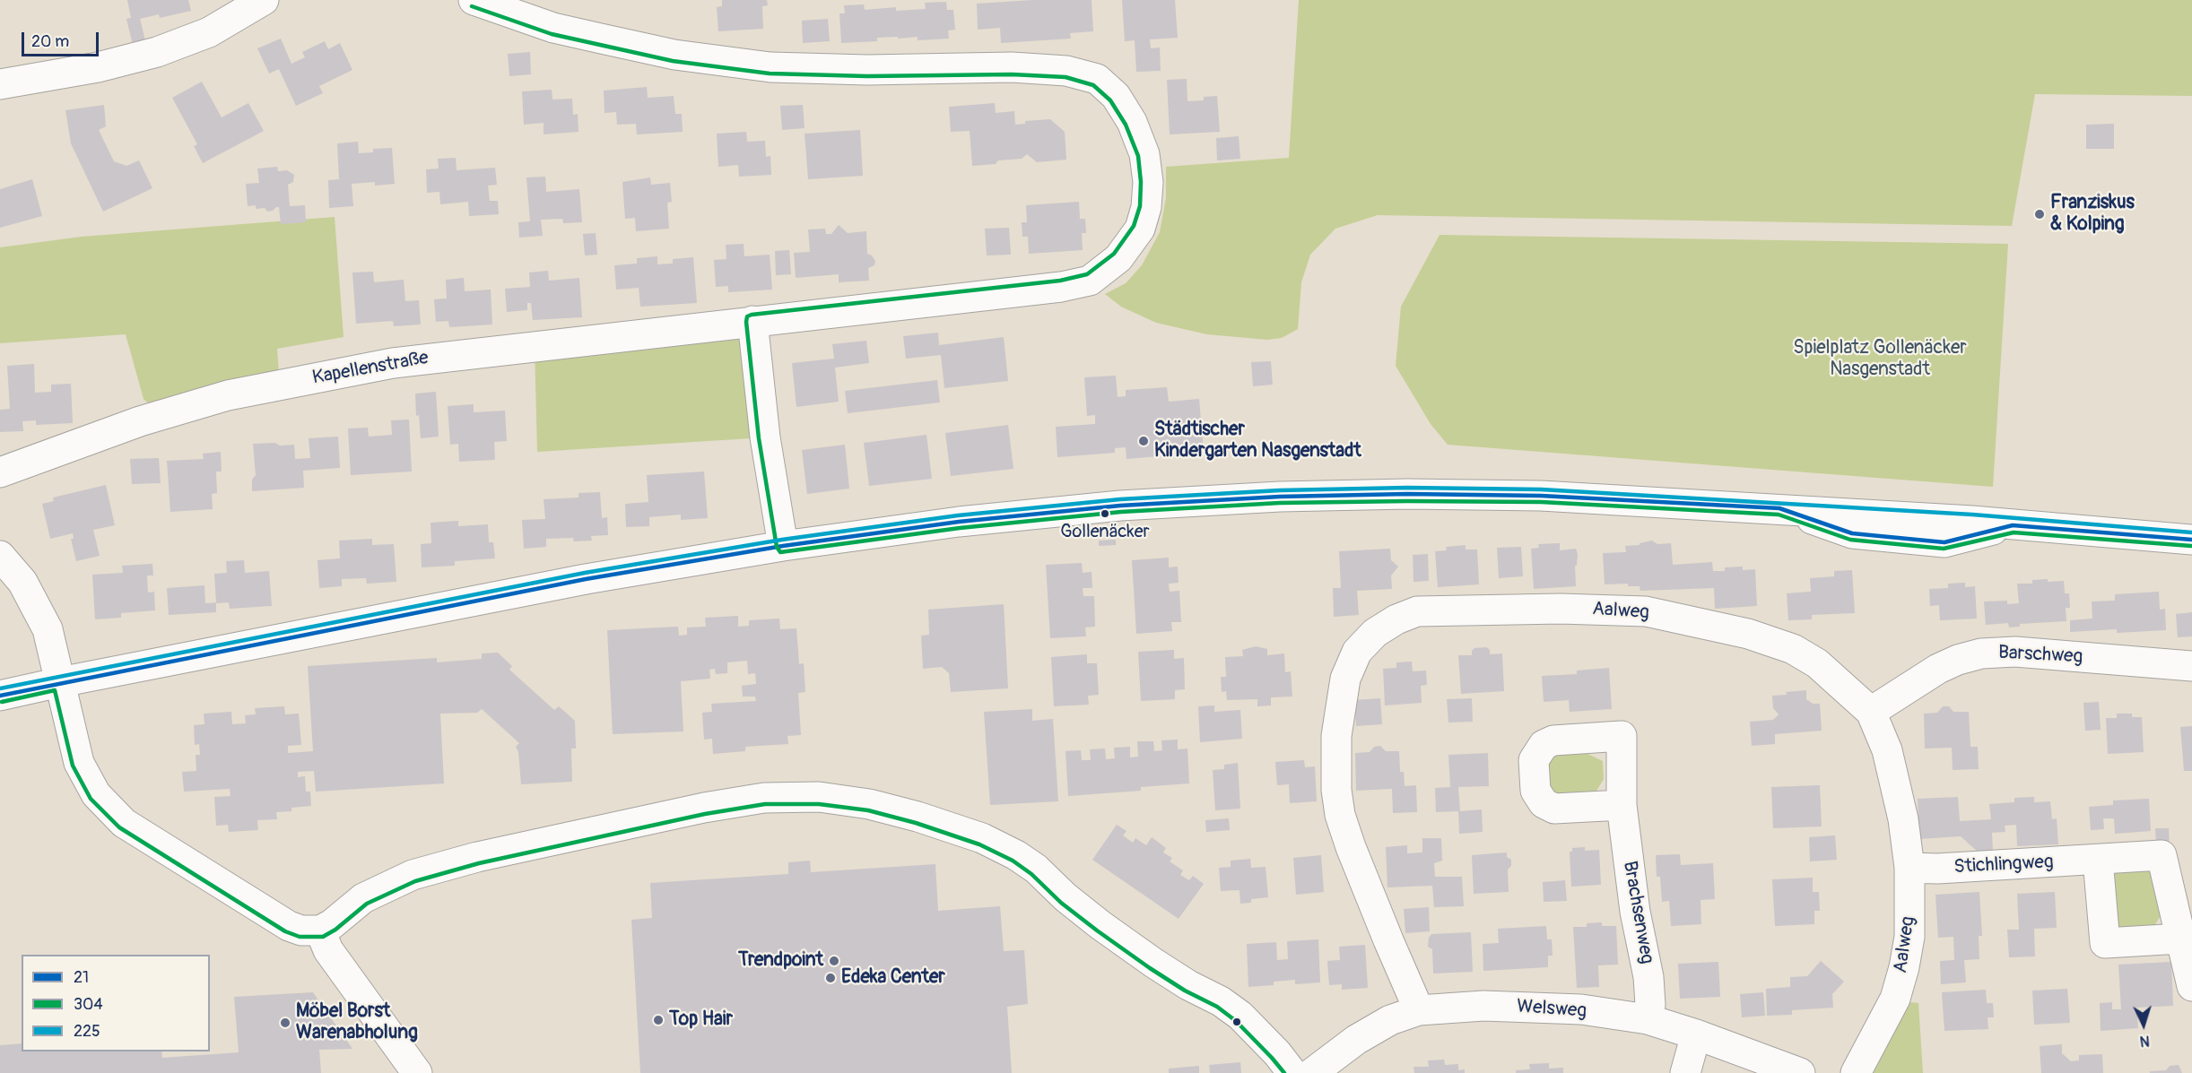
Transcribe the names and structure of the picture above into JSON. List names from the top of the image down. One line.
{"streets":{"street":["Kapellenstraße","Aalweg","Barschweg","Stichlingweg","Brachsenweg","Welsweg"]},"crossings":[["Aalweg","Barschweg"],["Aalweg","Stichlingweg"],["Aalweg","Welsweg"],["Brachsenweg","Welsweg"]],"parks":["Spielplatz Gollenäcker Nasgenstadt"],"places":["Franziskus & Kolping","Städtischer Kindergarten Nasgenstadt","Gollenäcker","Trendpoint","Edeka Center","Top Hair","Möbel Borst Warenabholung"],"lines":["transit line 304","transit line 225","transit line 21"],"legend":["21","304","225"],"scale_bar":"20 m","north":"bottom"}
